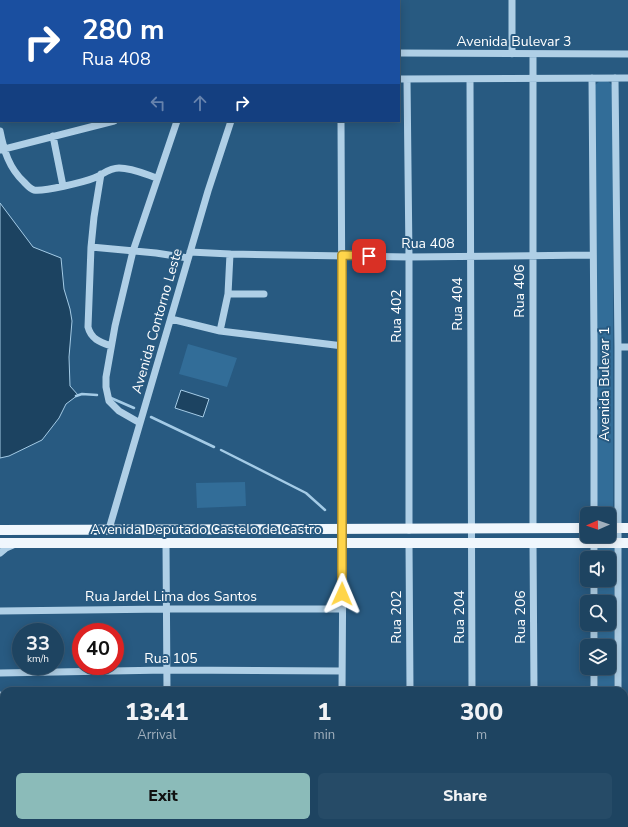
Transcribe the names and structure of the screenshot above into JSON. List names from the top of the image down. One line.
{"streets":{"main road":["Avenida Deputado Castelo de Castro"],"street":["Avenida Bulevar 3","Rua 408","Rua 406","Rua 404","Rua 402","Avenida Contorno Leste","Avenida Bulevar 1","Rua Jardel Lima dos Santos","Rua 202","Rua 204","Rua 206","Rua 105"]},"crossings":[["Avenida Bulevar 3","Rua 406"],["Rua 408","Rua 406"],["Rua 408","Rua 404"],["Rua 408","Rua 402"],["Rua 408","Avenida Contorno Leste"],["Rua 408","Avenida Bulevar 1"],["Rua 406","Avenida Deputado Castelo de Castro"],["Rua 404","Avenida Deputado Castelo de Castro"],["Rua 404","Rua 204"],["Rua 402","Avenida Deputado Castelo de Castro"],["Avenida Contorno Leste","Avenida Deputado Castelo de Castro"],["Avenida Deputado Castelo de Castro","Rua 202"],["Avenida Deputado Castelo de Castro","Rua 204"],["Avenida Deputado Castelo de Castro","Rua 206"]],"north":"left","page":{"turn":["280 m","Rua 408"],"speed":"33 km/h","limit":"40","eta":["13:41","Arrival","1","min","300","m"],"buttons":["Exit","Share"]}}
